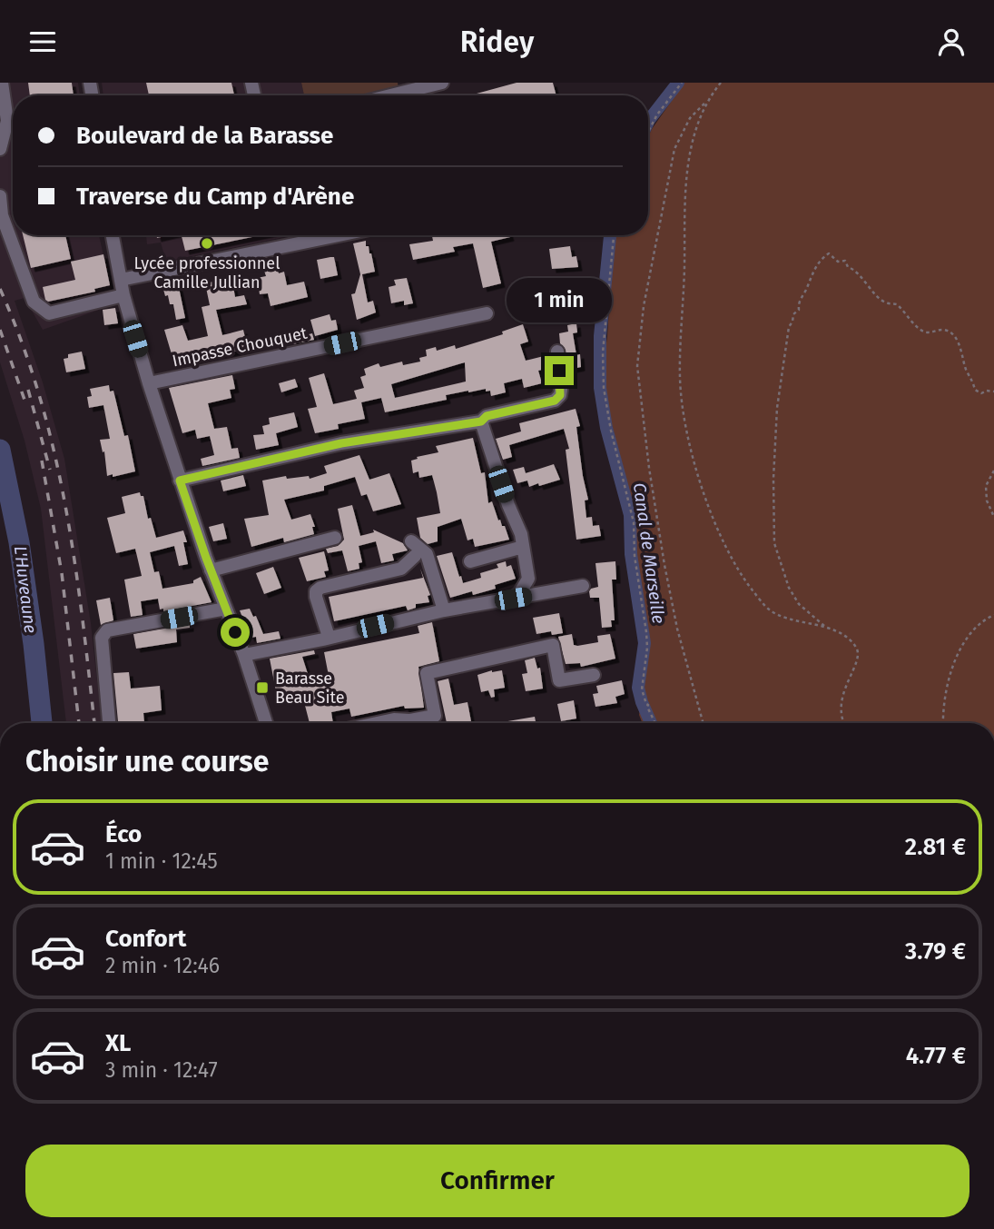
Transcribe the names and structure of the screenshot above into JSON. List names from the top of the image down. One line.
{"streets":{"street":["Impasse Chouquet"]},"water":["Canal de Marseille","L'Huveaune"],"places":{"other":["Lycée professionnel Camille Jullian"],"transit":["Barasse Beau Site"]},"page":{"header":"Ridey","banner":["Boulevard de la Barasse","Traverse du Camp d'Arène"],"bubble":"1 min","heading":"Choisir une course","list":[{"name":"Éco","note":"1 min · 12:45","value":"2.81 €"},{"name":"Confort","note":"2 min · 12:46","value":"3.79 €"},{"name":"XL","note":"3 min · 12:47","value":"4.77 €"}],"buttons":"Confirmer"}}
